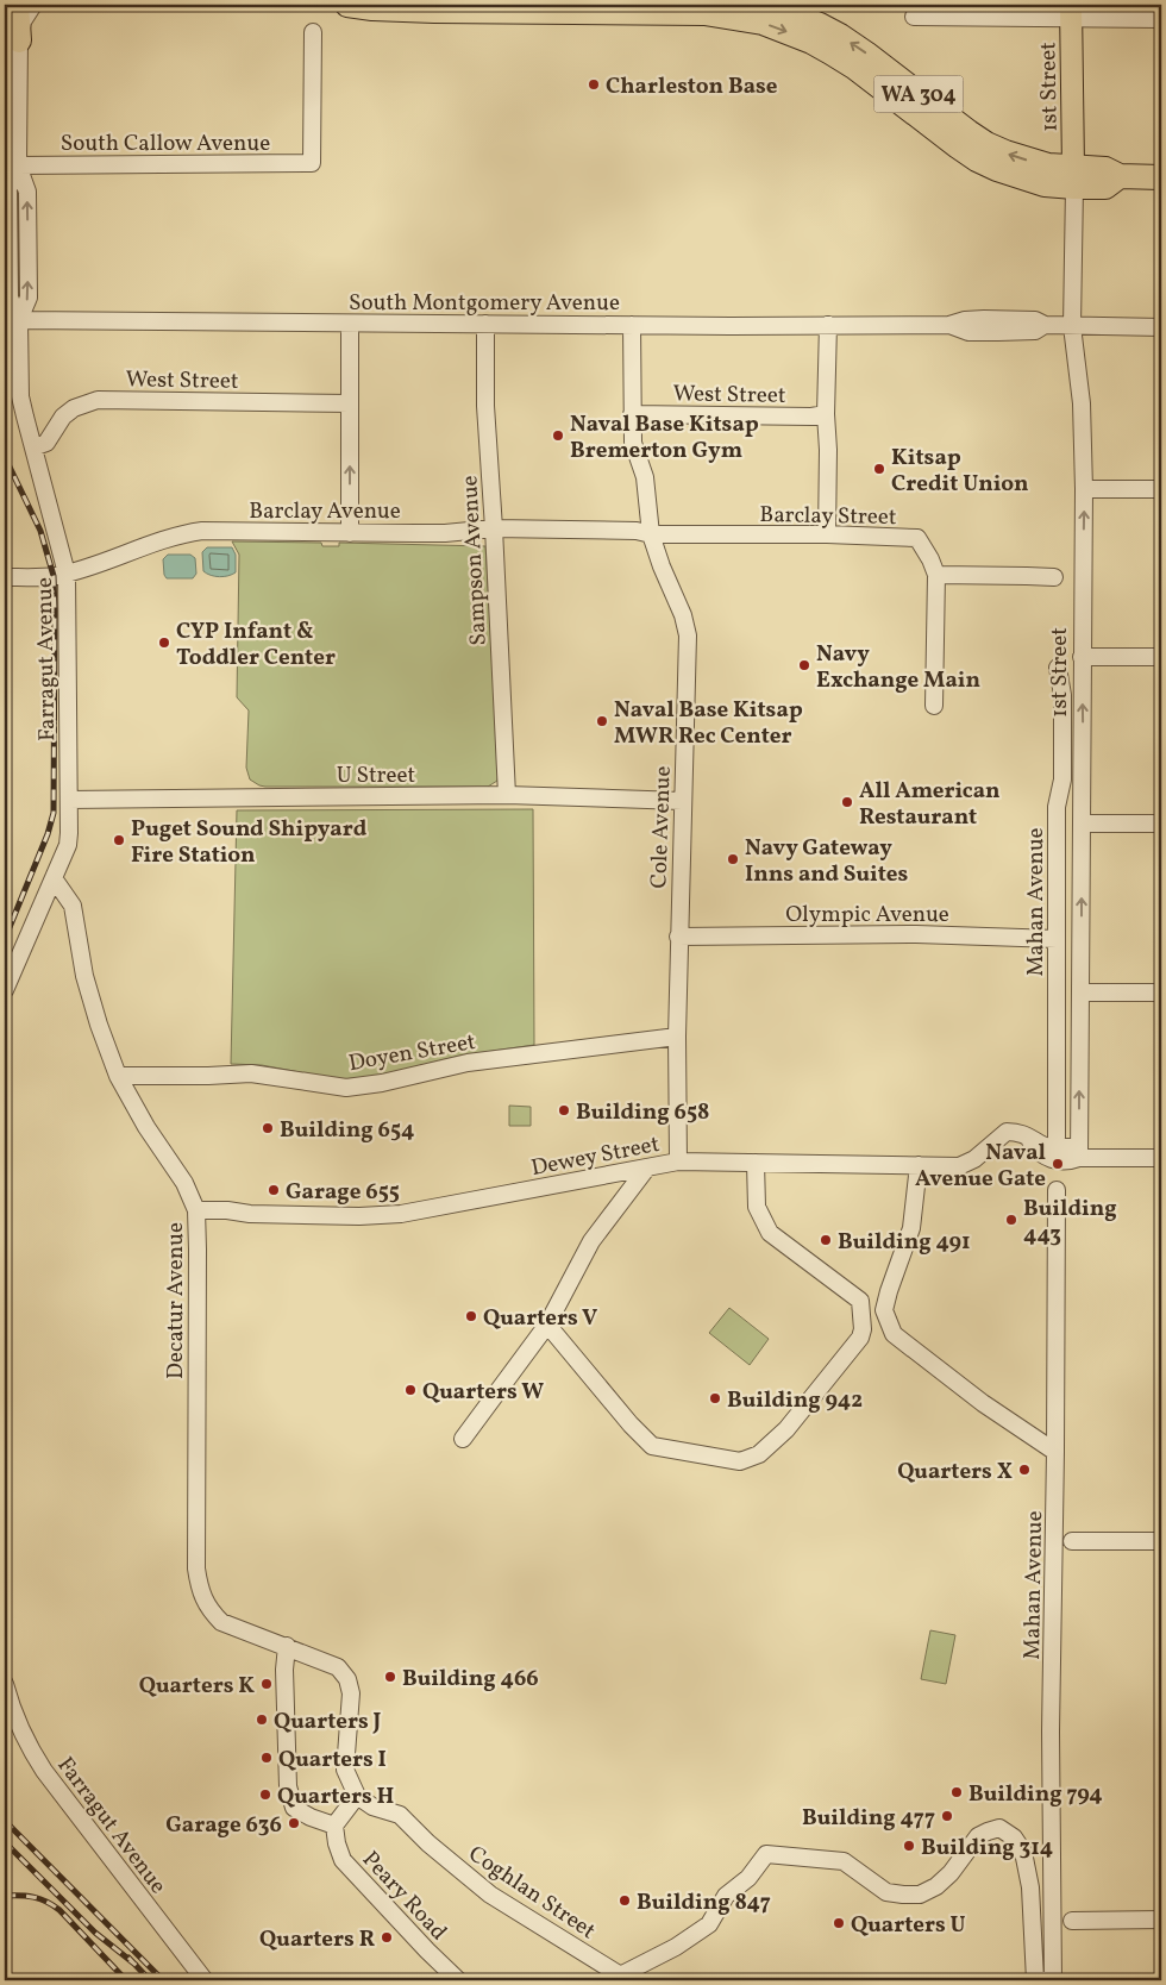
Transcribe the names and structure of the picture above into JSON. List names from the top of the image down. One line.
{"streets":{"highway":["WA 304"],"main road":["1st Street"],"street":["South Callow Avenue","South Montgomery Avenue","West Street","Barclay Avenue","Barclay Street","Sampson Avenue","Farragut Avenue","U Street","Cole Avenue","Mahan Avenue","Olympic Avenue","Doyen Street","Dewey Street","Decatur Avenue","Coghlan Street","Peary Road"]},"crossings":[["1st Street","WA 304"],["1st Street","South Montgomery Avenue"],["1st Street","Dewey Street"],["South Callow Avenue","Farragut Avenue"],["South Montgomery Avenue","Sampson Avenue"],["South Montgomery Avenue","Farragut Avenue"],["South Montgomery Avenue","Cole Avenue"],["West Street","Farragut Avenue"],["West Street","Cole Avenue"],["Barclay Avenue","Barclay Street"],["Barclay Avenue","Sampson Avenue"],["Barclay Avenue","Farragut Avenue"],["Barclay Avenue","Cole Avenue"],["Barclay Street","Cole Avenue"],["Sampson Avenue","U Street"],["Farragut Avenue","U Street"],["Farragut Avenue","Decatur Avenue"],["U Street","Cole Avenue"],["Cole Avenue","Olympic Avenue"],["Cole Avenue","Doyen Street"],["Cole Avenue","Dewey Street"],["Mahan Avenue","Olympic Avenue"],["Doyen Street","Decatur Avenue"],["Dewey Street","Decatur Avenue"]],"one_way":["1st Street"],"places":["Charleston Base","Naval Base Kitsap Bremerton Gym","Kitsap Credit Union","CYP Infant & Toddler Center","Navy Exchange Main","Naval Base Kitsap MWR Rec Center","All American Restaurant","Puget Sound Shipyard Fire Station","Navy Gateway Inns and Suites","Building 658","Building 654","Naval Avenue Gate","Garage 655","Building 443","Building 491","Quarters V","Quarters W","Building 942","Quarters X","Building 466","Quarters K","Quarters J","Quarters I","Building 794","Quarters H","Building 477","Garage 636","Building 314","Building 847","Quarters U","Quarters R"]}
